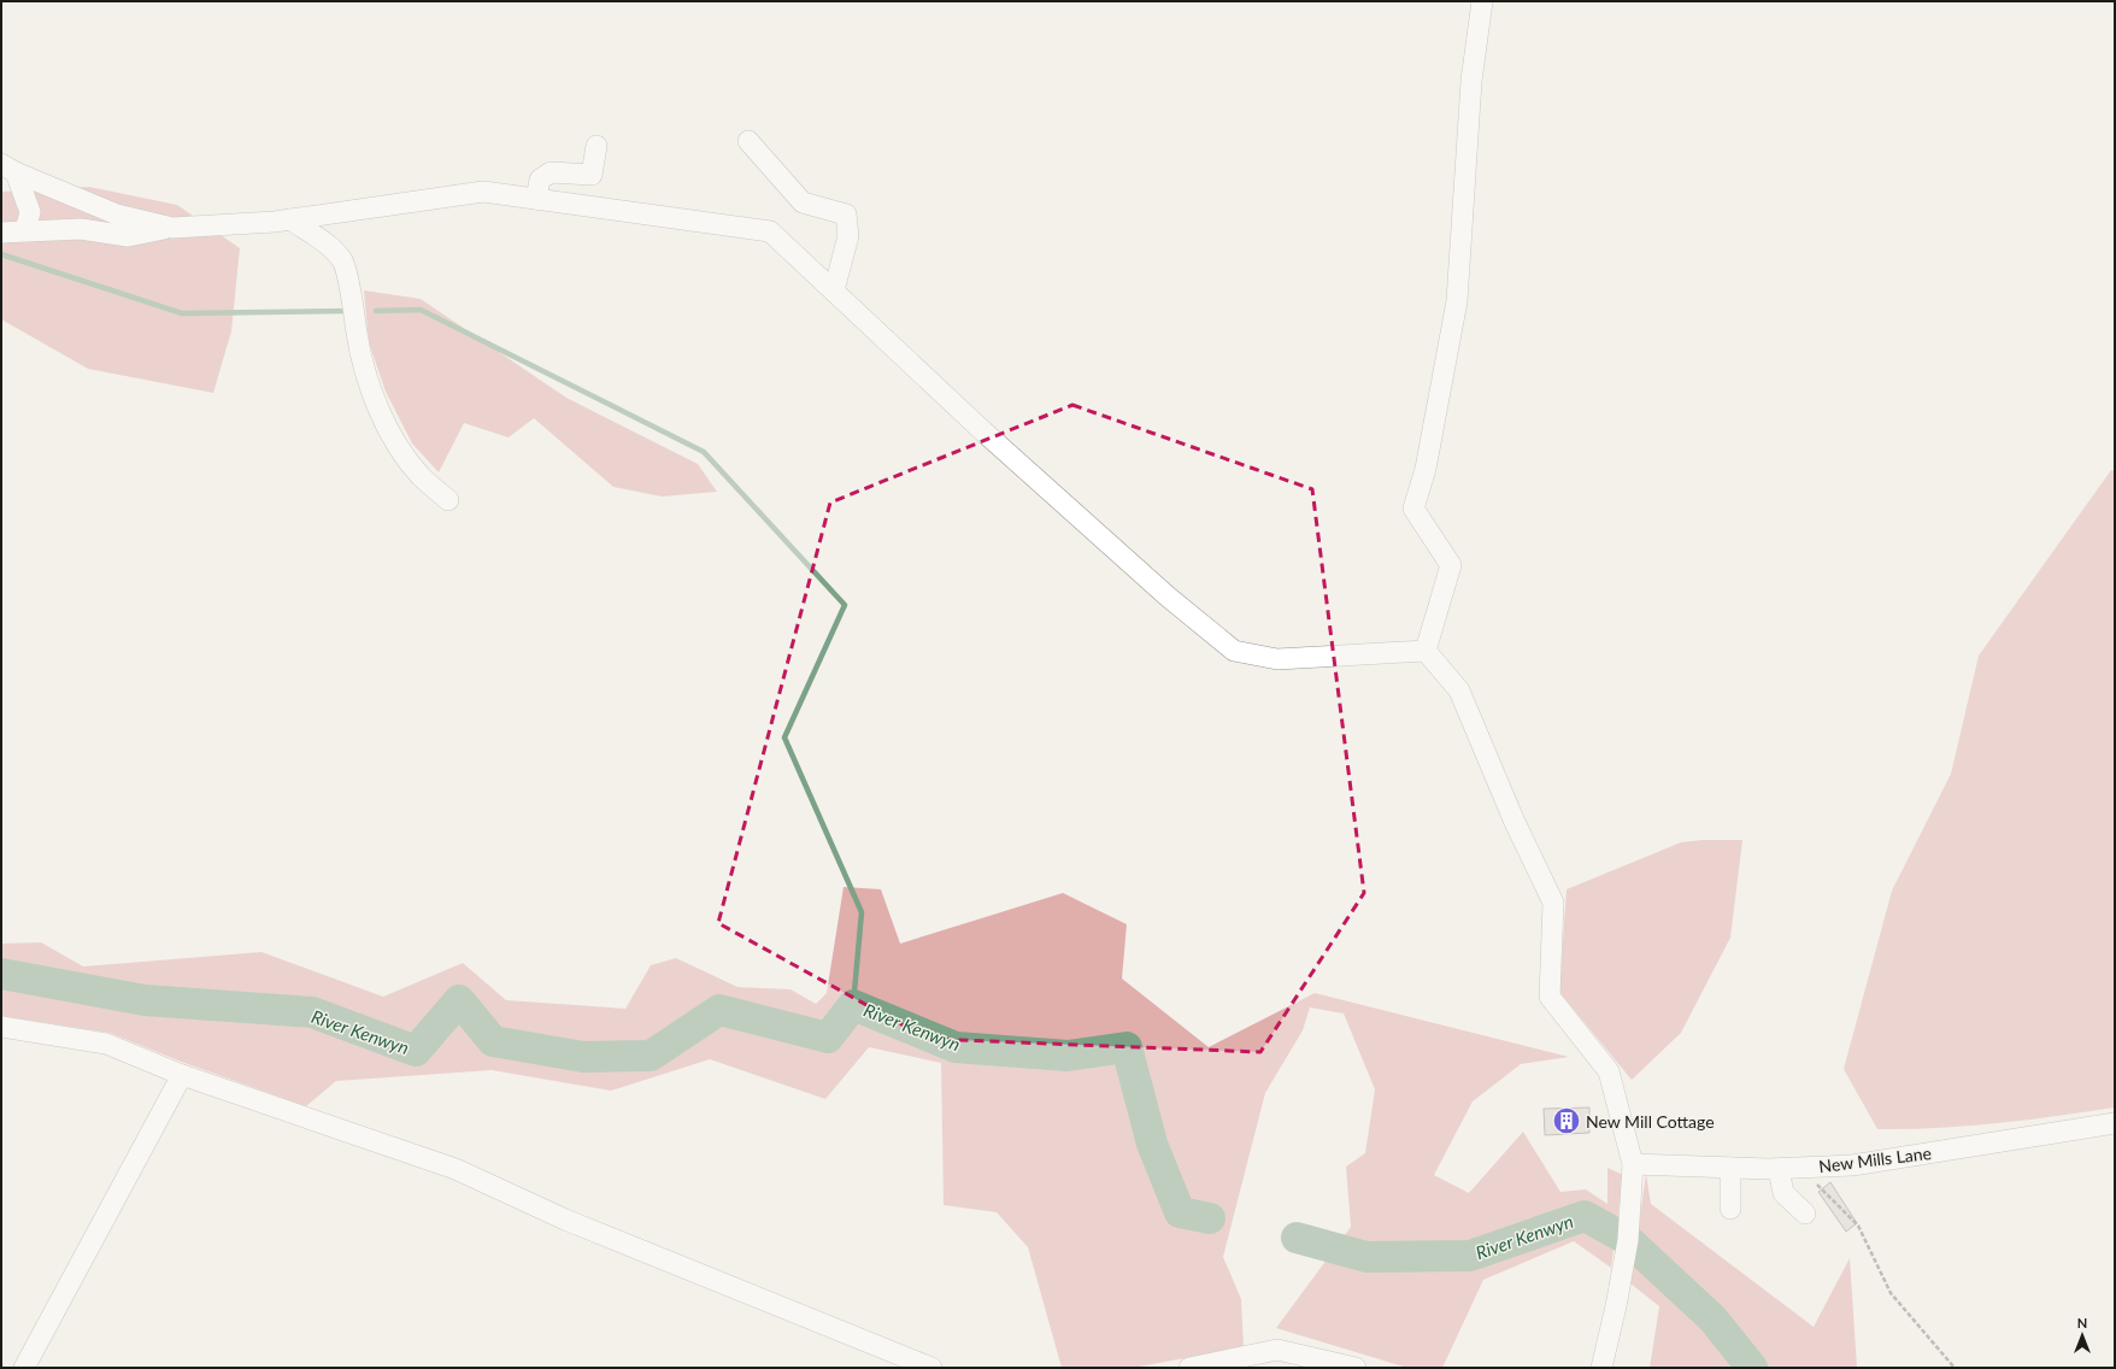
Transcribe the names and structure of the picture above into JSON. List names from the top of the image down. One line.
{"streets":{"street":["New Mills Lane"]},"water":["River Kenwyn"],"places":{"building":["New Mill Cottage"]},"north":"top"}
